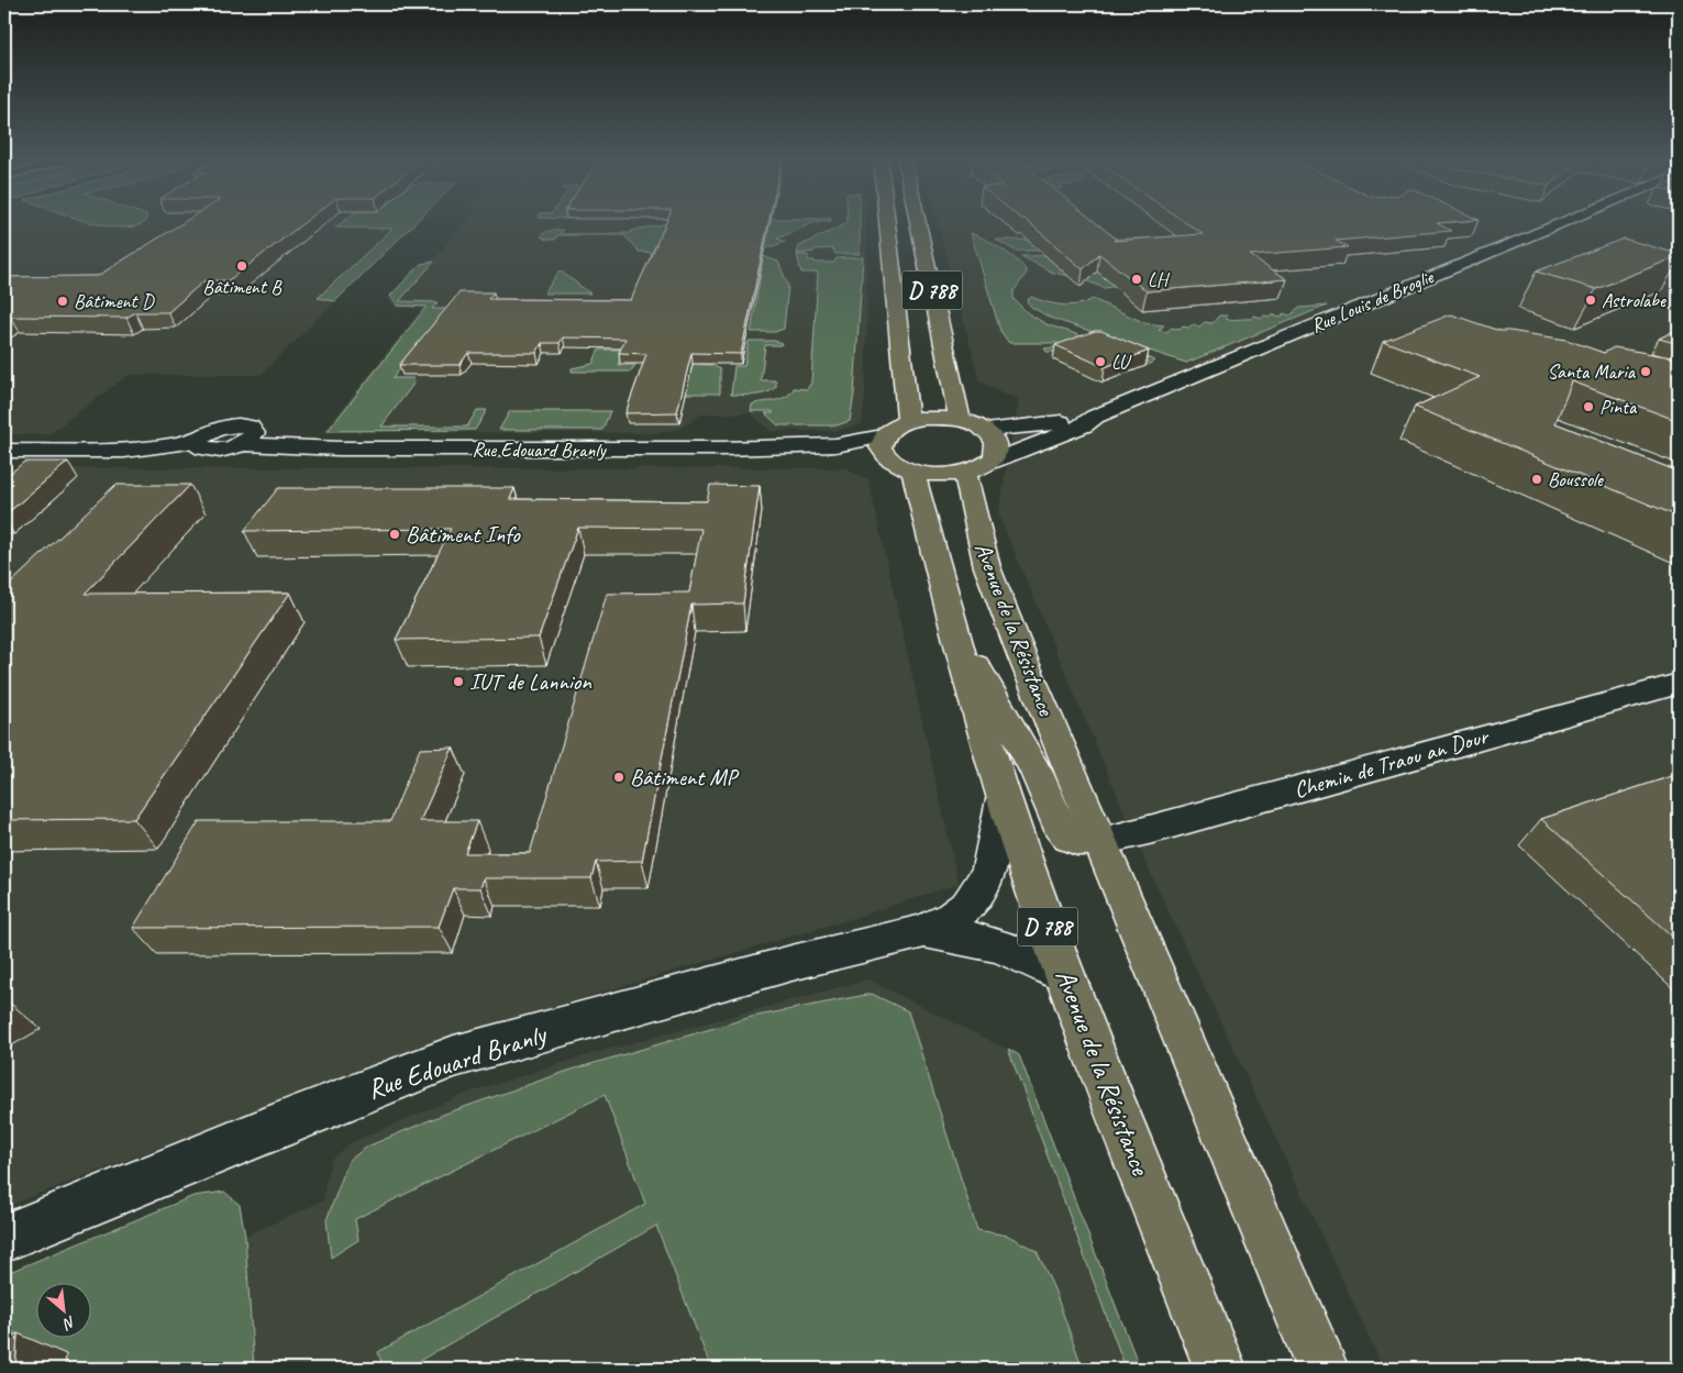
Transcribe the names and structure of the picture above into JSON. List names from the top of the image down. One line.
{"streets":{"main road":["D 788","Avenue de la Résistance"],"street":["Rue Louis de Broglie","Rue Edouard Branly","Chemin de Traou an Dour"]},"crossings":[["Rue Louis de Broglie","Avenue de la Résistance"],["Rue Edouard Branly","Avenue de la Résistance"],["Avenue de la Résistance","Chemin de Traou an Dour"]],"places":["Bâtiment B","LH","Astrolabe","Bâtiment D","LU","Santa Maria","Pinta","Boussole","Bâtiment Info","IUT de Lannion","Bâtiment MP"],"north":"bottom right"}
